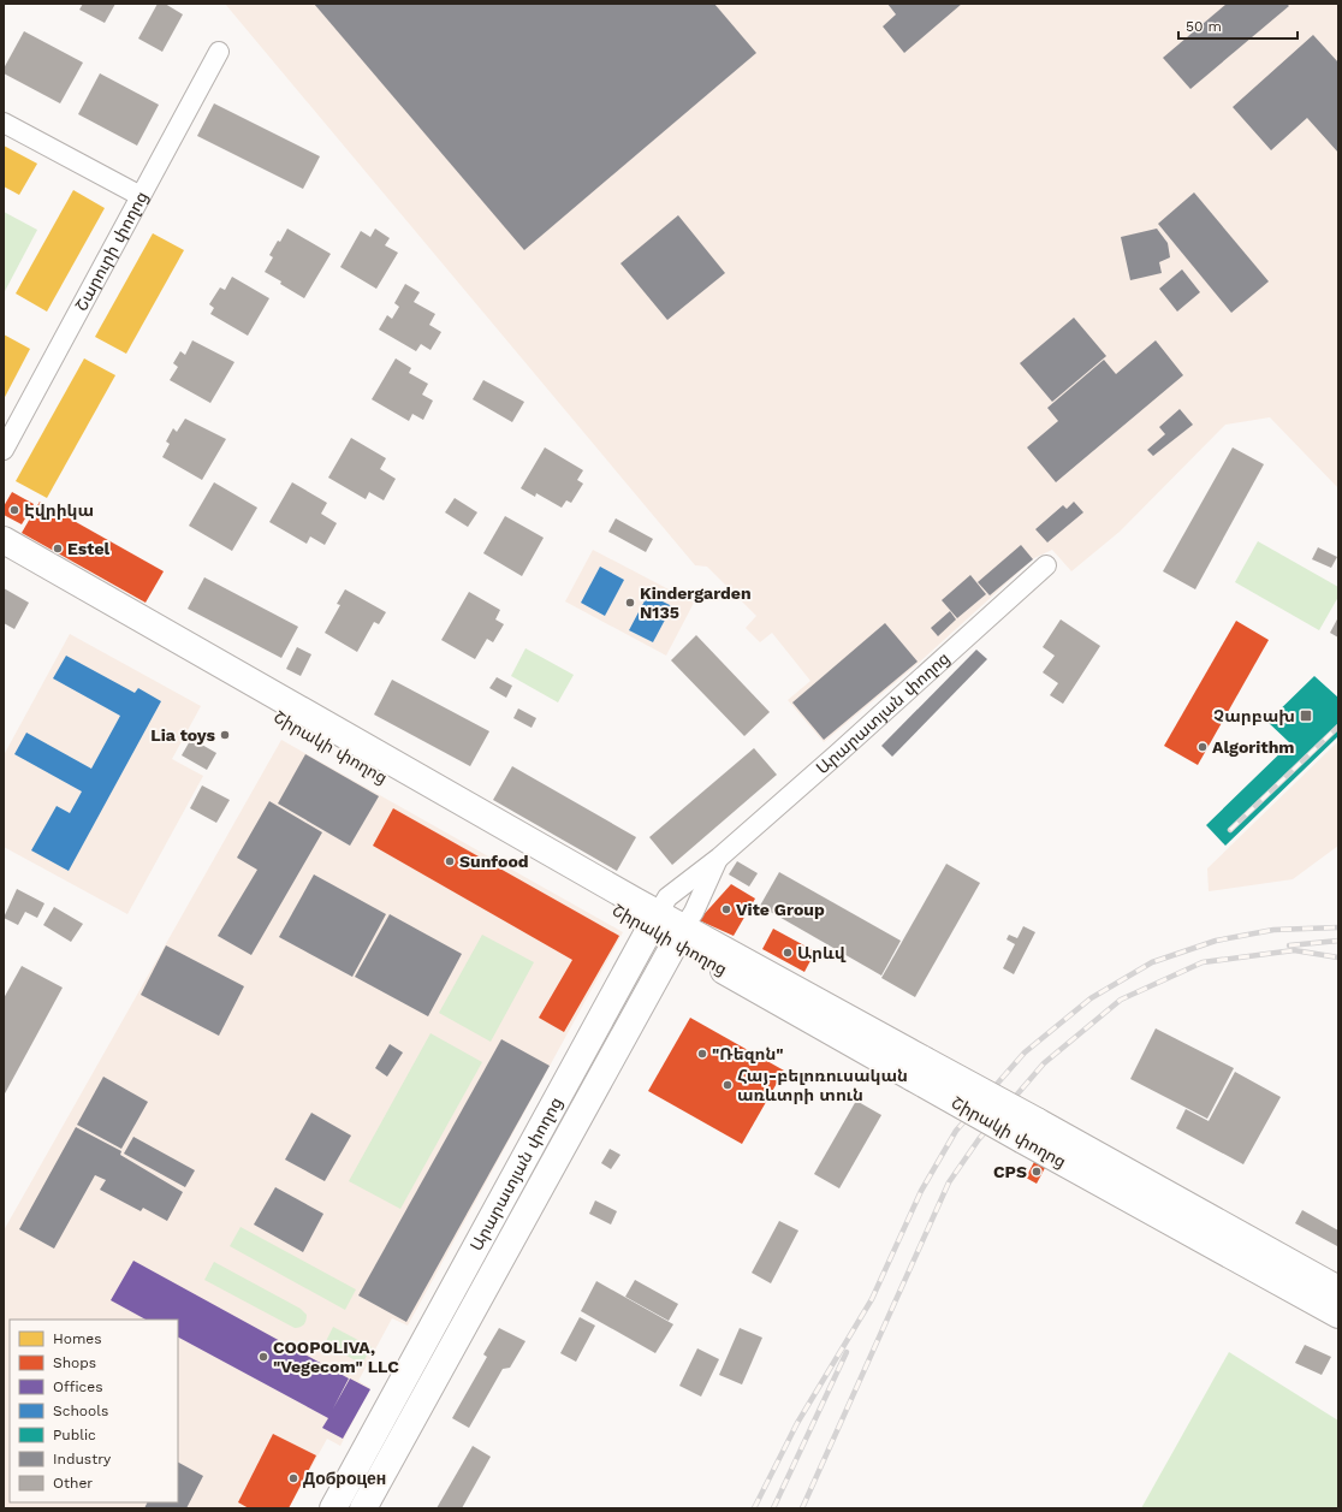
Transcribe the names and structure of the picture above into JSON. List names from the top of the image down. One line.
{"streets":{"main road":["Արարատյան փողոց","Շիրակի փողոց"],"street":["Շարուրի փողոց"]},"crossings":[["Արարատյան փողոց","Շիրակի փողոց"]],"places":{"other":["Էվրիկա","Estel","Kindergarden N135","Lia toys","Algorithm","Sunfood","Vite Group","Արևվ","\"Ռեզոն\"","Հայ-բելոռուսական առևտրի տուն","CPS","COOPOLIVA, \"Vegecom\" LLC","Доброцен"],"transit":["Չարբախ"]},"legend":["Homes","Shops","Offices","Schools","Public","Industry","Other"],"scale_bar":"50 m"}
